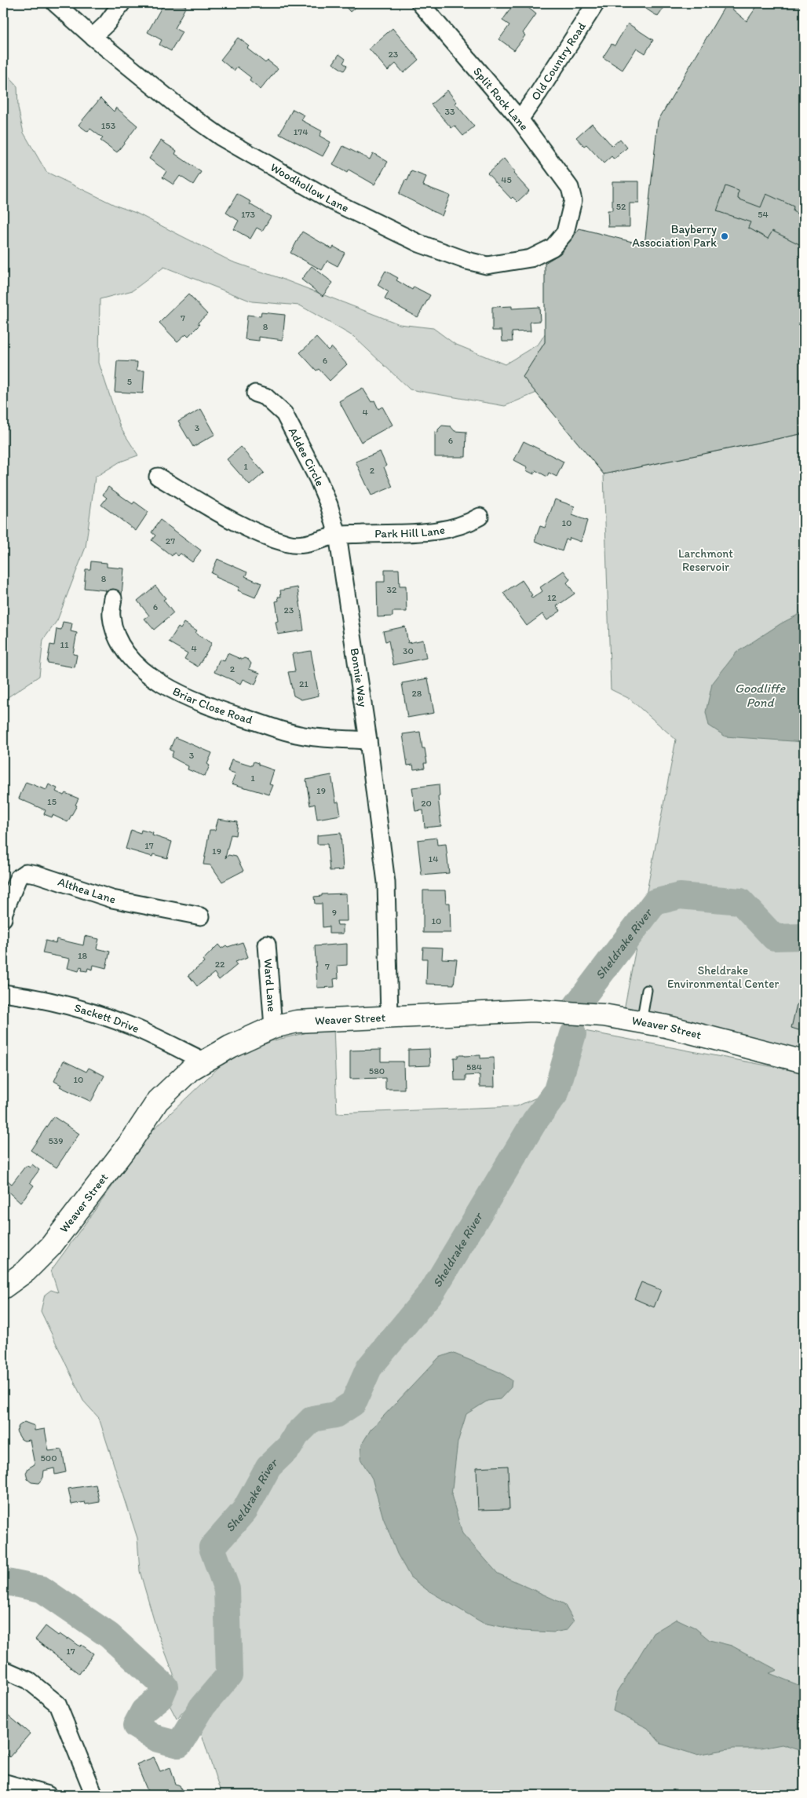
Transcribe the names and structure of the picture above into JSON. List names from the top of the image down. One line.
{"streets":{"main road":["Weaver Street"],"street":["Old Country Road","Split Rock Lane","Woodhollow Lane","Addee Circle","Park Hill Lane","Bonnie Way","Briar Close Road","Althea Lane","Ward Lane","Sackett Drive"]},"crossings":[["Old Country Road","Split Rock Lane"],["Split Rock Lane","Woodhollow Lane"],["Addee Circle","Park Hill Lane"],["Addee Circle","Bonnie Way"],["Park Hill Lane","Bonnie Way"],["Bonnie Way","Briar Close Road"],["Bonnie Way","Weaver Street"],["Ward Lane","Weaver Street"],["Sackett Drive","Weaver Street"]],"water":["Goodliffe Pond","Sheldrake River"],"parks":["Larchmont Reservoir","Sheldrake Environmental Center"],"places":["Bayberry Association Park"],"house_numbers":["23","33","153","174","45","52","173","54","7","8","6","5","4","3","6","1","2","10","27","8","32","12","6","23","11","4","30","2","21","28","3","1","19","15","20","17","19","14","9","10","18","22","7","584","580","10","539","500","17"]}
